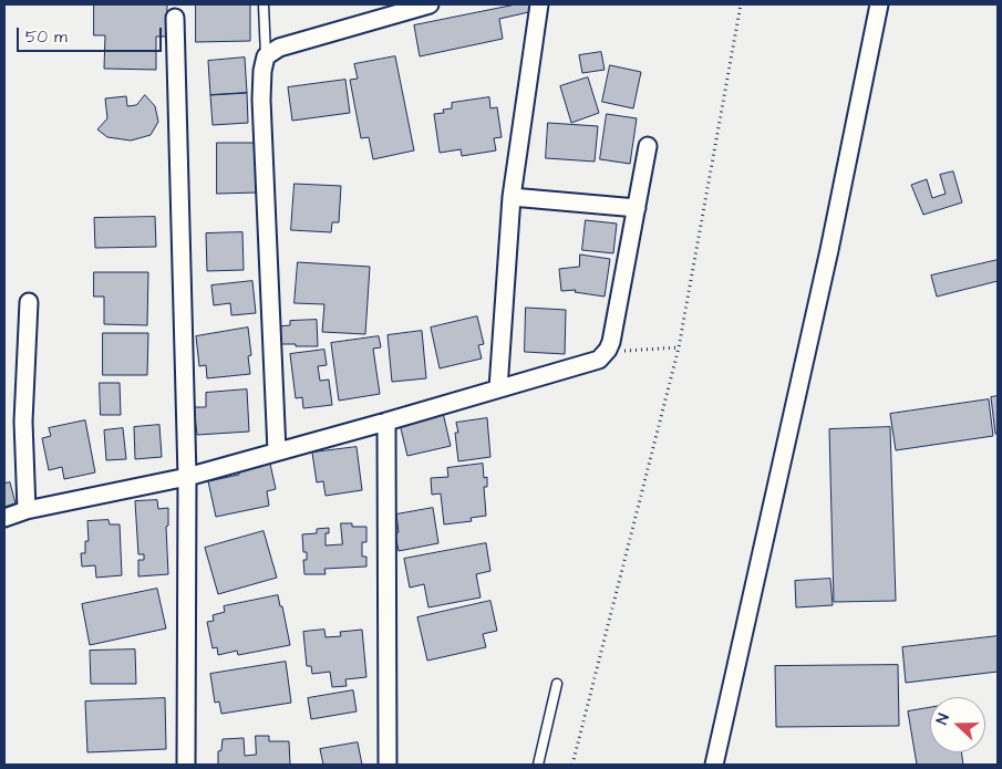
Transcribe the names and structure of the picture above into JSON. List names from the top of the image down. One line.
{"scale_bar":"50 m","north":"left"}
